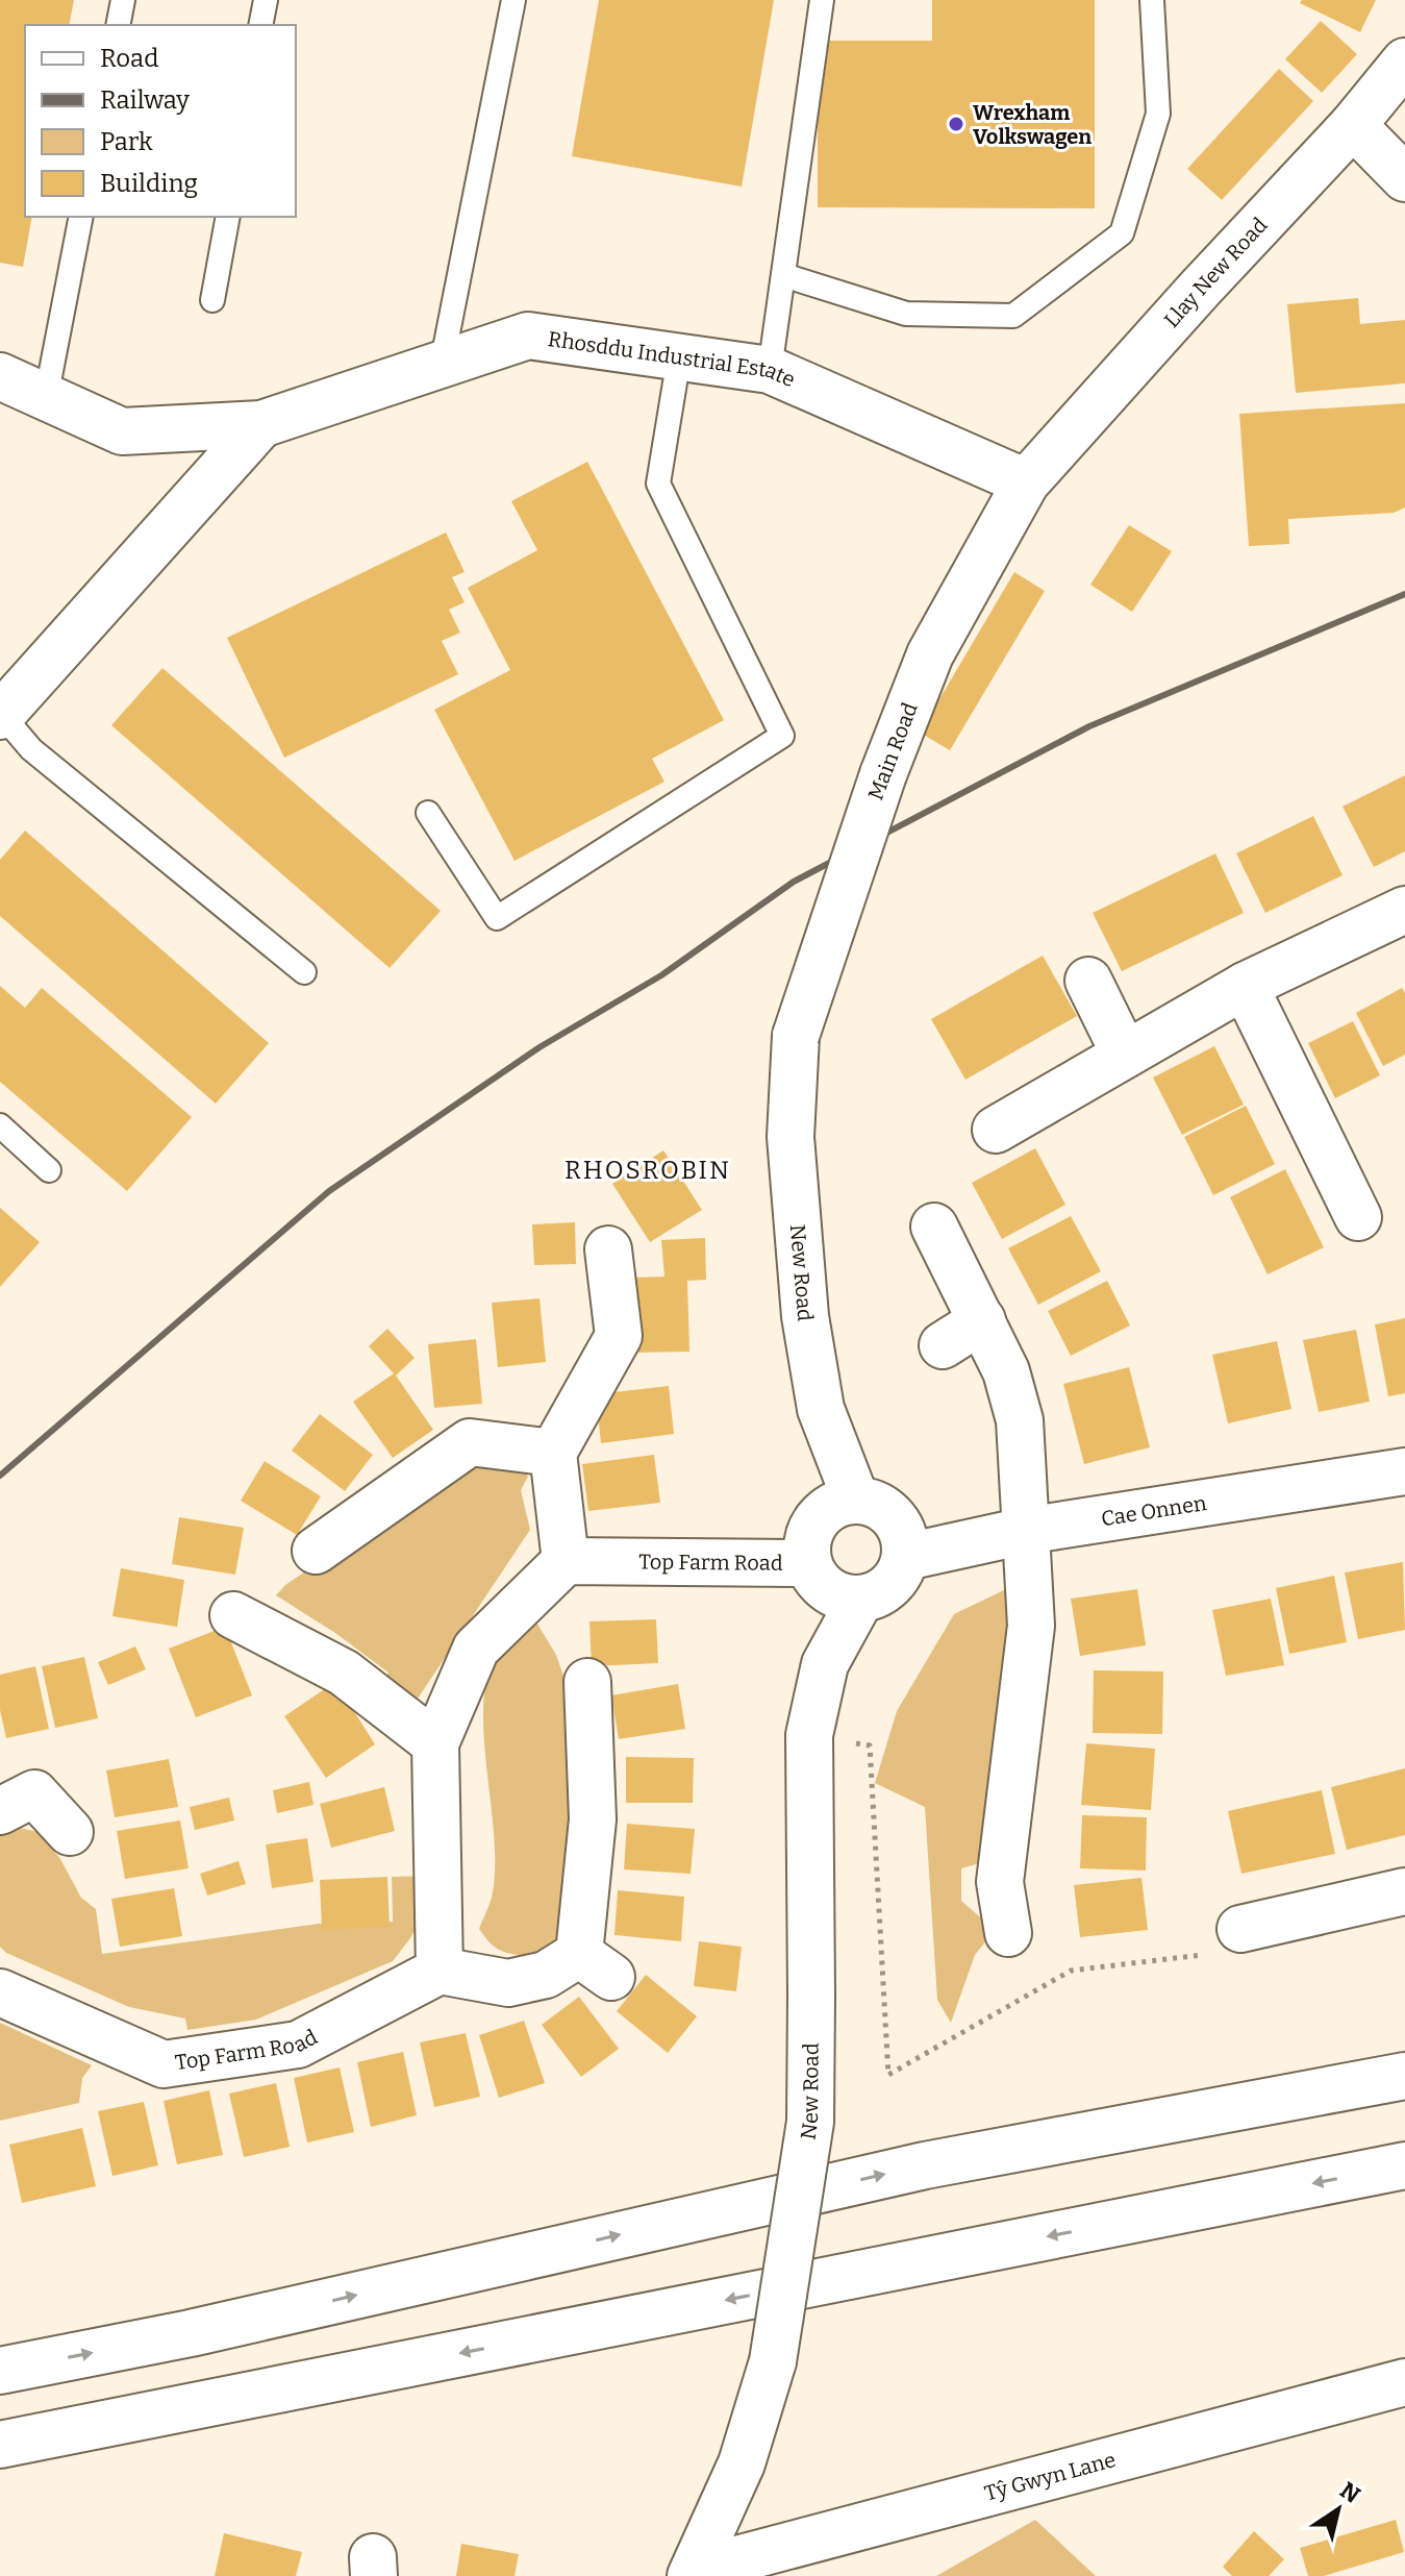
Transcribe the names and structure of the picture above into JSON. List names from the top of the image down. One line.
{"streets":{"main road":["Llay New Road","Rhosddu Industrial Estate","Main Road","New Road","Cae Onnen","Top Farm Road","Tŷ Gwyn Lane"]},"crossings":[["Llay New Road","Rhosddu Industrial Estate"],["Llay New Road","Main Road"],["Rhosddu Industrial Estate","Main Road"],["Main Road","New Road"],["New Road","Cae Onnen"],["New Road","Top Farm Road"],["New Road","Tŷ Gwyn Lane"],["Cae Onnen","Top Farm Road"]],"districts":["RHOSROBIN"],"places":["Wrexham Volkswagen"],"legend":["Road","Railway","Park","Building"],"north":"top right"}
